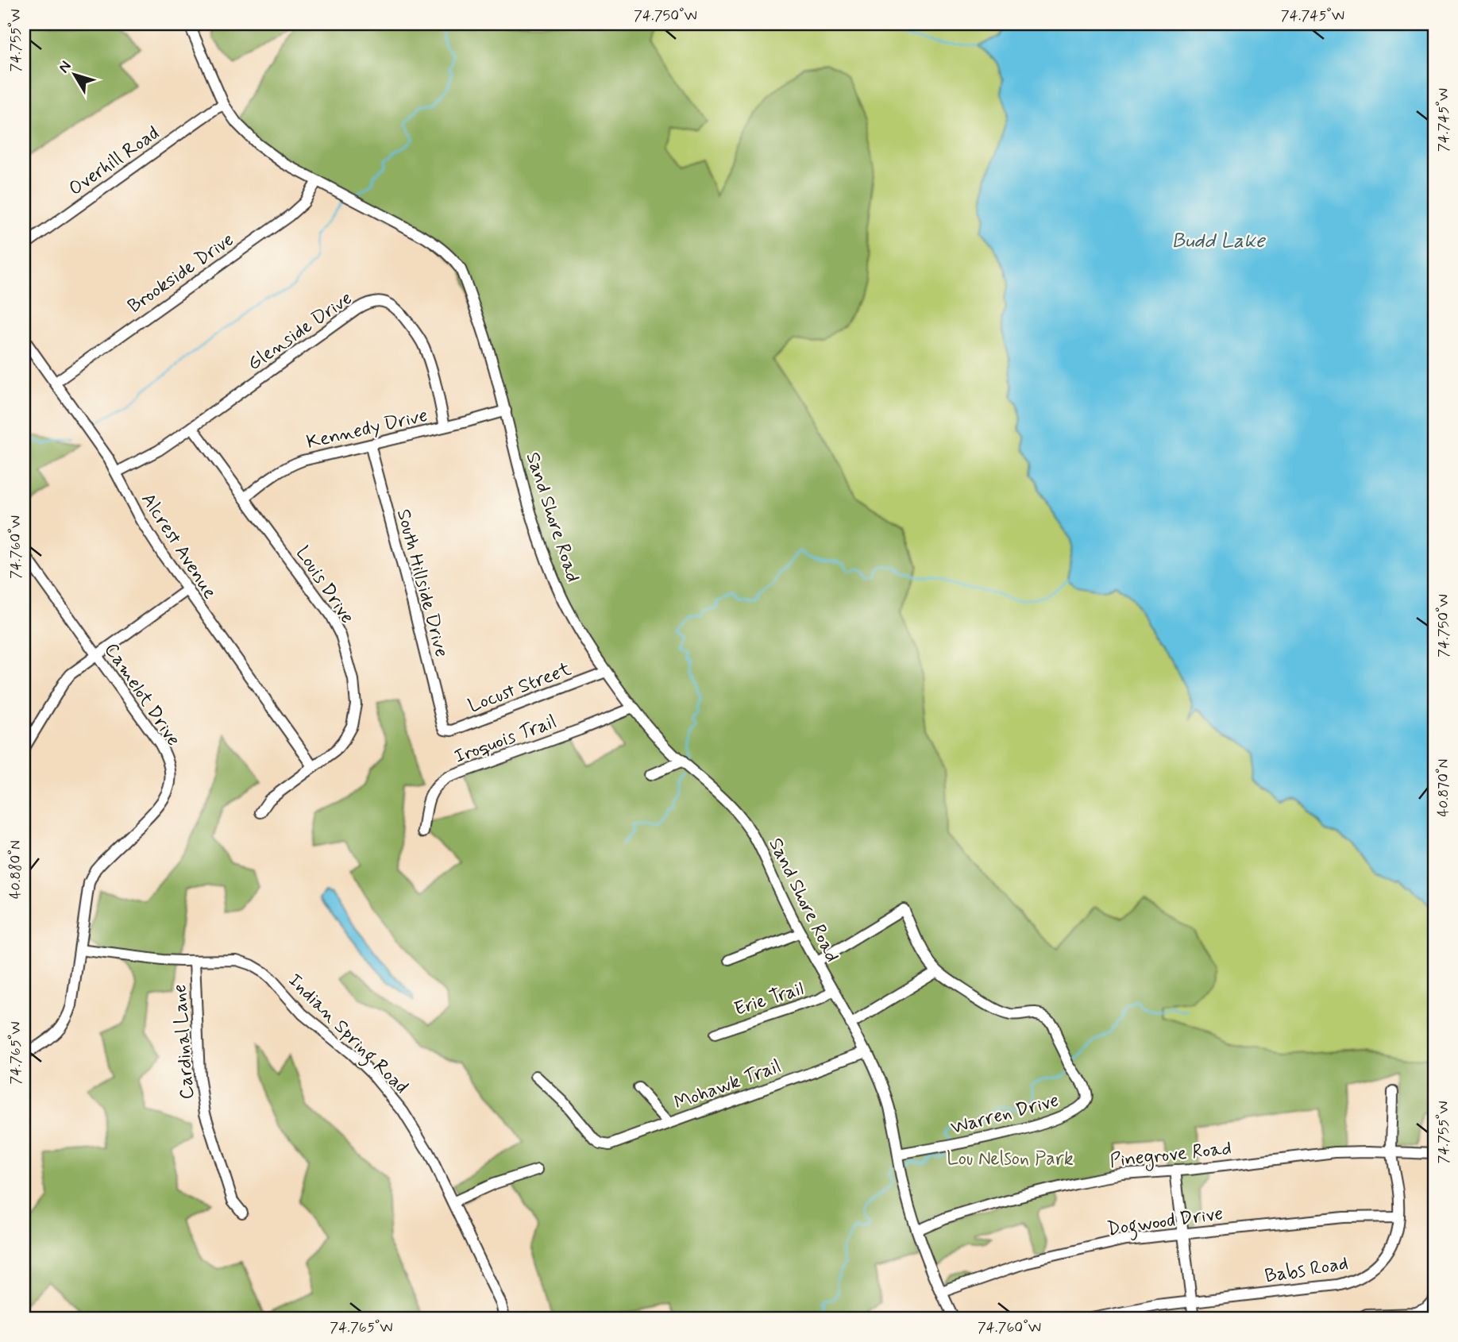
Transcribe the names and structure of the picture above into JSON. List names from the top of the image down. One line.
{"streets":{"street":["Overhill Road","Brookside Drive","Glenside Drive","Kennedy Drive","Sand Shore Road","Alcrest Avenue","South Hillside Drive","Louis Drive","Locust Street","Camelot Drive","Iroquois Trail","Erie Trail","Indian Spring Road","Cardinal Lane","Mohawk Trail","Warren Drive","Pinegrove Road","Dogwood Drive","Babs Road"]},"crossings":[["Overhill Road","Sand Shore Road"],["Brookside Drive","Sand Shore Road"],["Brookside Drive","Alcrest Avenue"],["Glenside Drive","Kennedy Drive"],["Glenside Drive","Alcrest Avenue"],["Glenside Drive","Louis Drive"],["Kennedy Drive","Sand Shore Road"],["Kennedy Drive","South Hillside Drive"],["Kennedy Drive","Louis Drive"],["Sand Shore Road","Locust Street"],["Sand Shore Road","Iroquois Trail"],["Sand Shore Road","Erie Trail"],["Sand Shore Road","Mohawk Trail"],["Sand Shore Road","Warren Drive"],["Sand Shore Road","Pinegrove Road"],["Sand Shore Road","Dogwood Drive"],["Alcrest Avenue","Louis Drive"],["South Hillside Drive","Locust Street"],["Camelot Drive","Indian Spring Road"],["Indian Spring Road","Cardinal Lane"],["Pinegrove Road","Babs Road"],["Dogwood Drive","Babs Road"]],"water":["Budd Lake"],"parks":["Lou Nelson Park"],"north":"top left","coordinates":["74.750°W","74.745°W","74.755°W","74.760°W","40.870°N","40.880°N","74.765°W"]}
